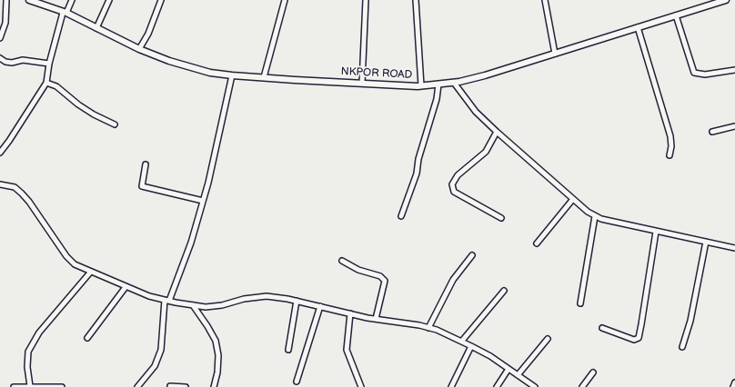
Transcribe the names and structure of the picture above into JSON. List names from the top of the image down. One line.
{"streets":{"street":["NKPOR ROAD"]}}
